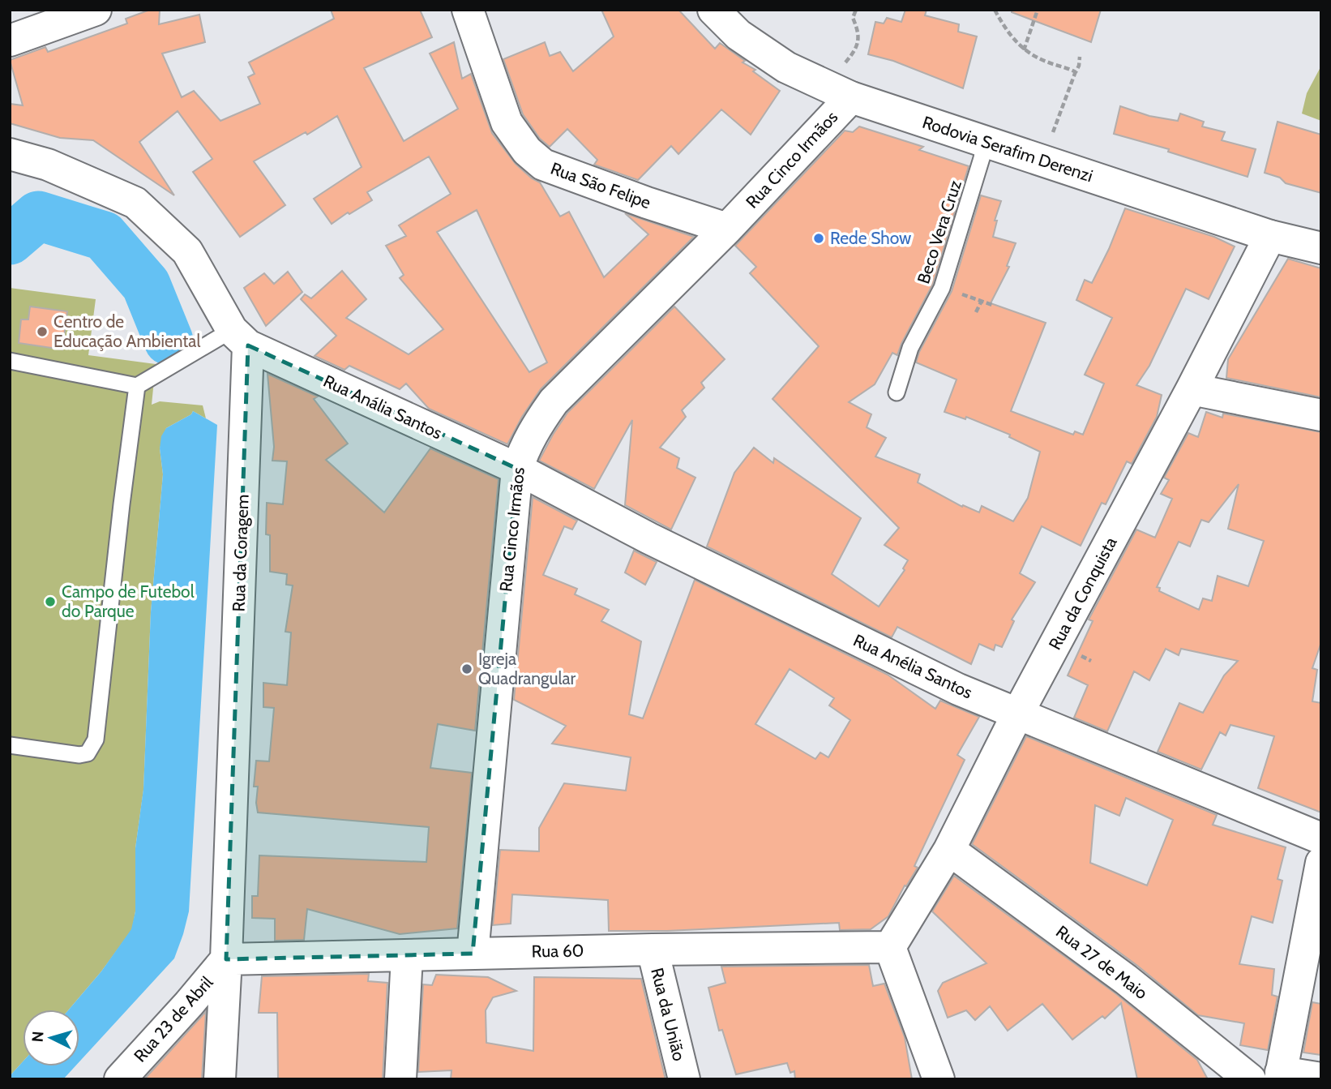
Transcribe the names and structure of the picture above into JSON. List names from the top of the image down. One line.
{"streets":{"street":["Rodovia Serafim Derenzi","Rua Cinco Irmãos","Rua São Felipe","Rua Anália Santos","Rua da Coragem","Rua da Conquista","Rua Anélia Santos","Rua 60","Rua 27 de Maio","Rua da União","Rua 23 de Abril"],"lane":["Beco Vera Cruz"]},"crossings":[["Rodovia Serafim Derenzi","Rua Cinco Irmãos"],["Rodovia Serafim Derenzi","Beco Vera Cruz"],["Rodovia Serafim Derenzi","Rua da Conquista"],["Rua Cinco Irmãos","Rua São Felipe"],["Rua Cinco Irmãos","Rua Anália Santos"],["Rua Cinco Irmãos","Rua Anélia Santos"],["Rua Cinco Irmãos","Rua 60"],["Rua Anália Santos","Rua da Coragem"],["Rua Anália Santos","Rua Anélia Santos"],["Rua da Coragem","Rua 60"],["Rua da Coragem","Rua 23 de Abril"],["Rua da Conquista","Rua Anélia Santos"],["Rua da Conquista","Rua 60"],["Rua da Conquista","Rua 27 de Maio"],["Rua 60","Rua da União"],["Rua 60","Rua 23 de Abril"]],"places":["Rede Show","Centro de Educação Ambiental","Campo de Futebol do Parque","Igreja Quadrangular"],"north":"left"}
